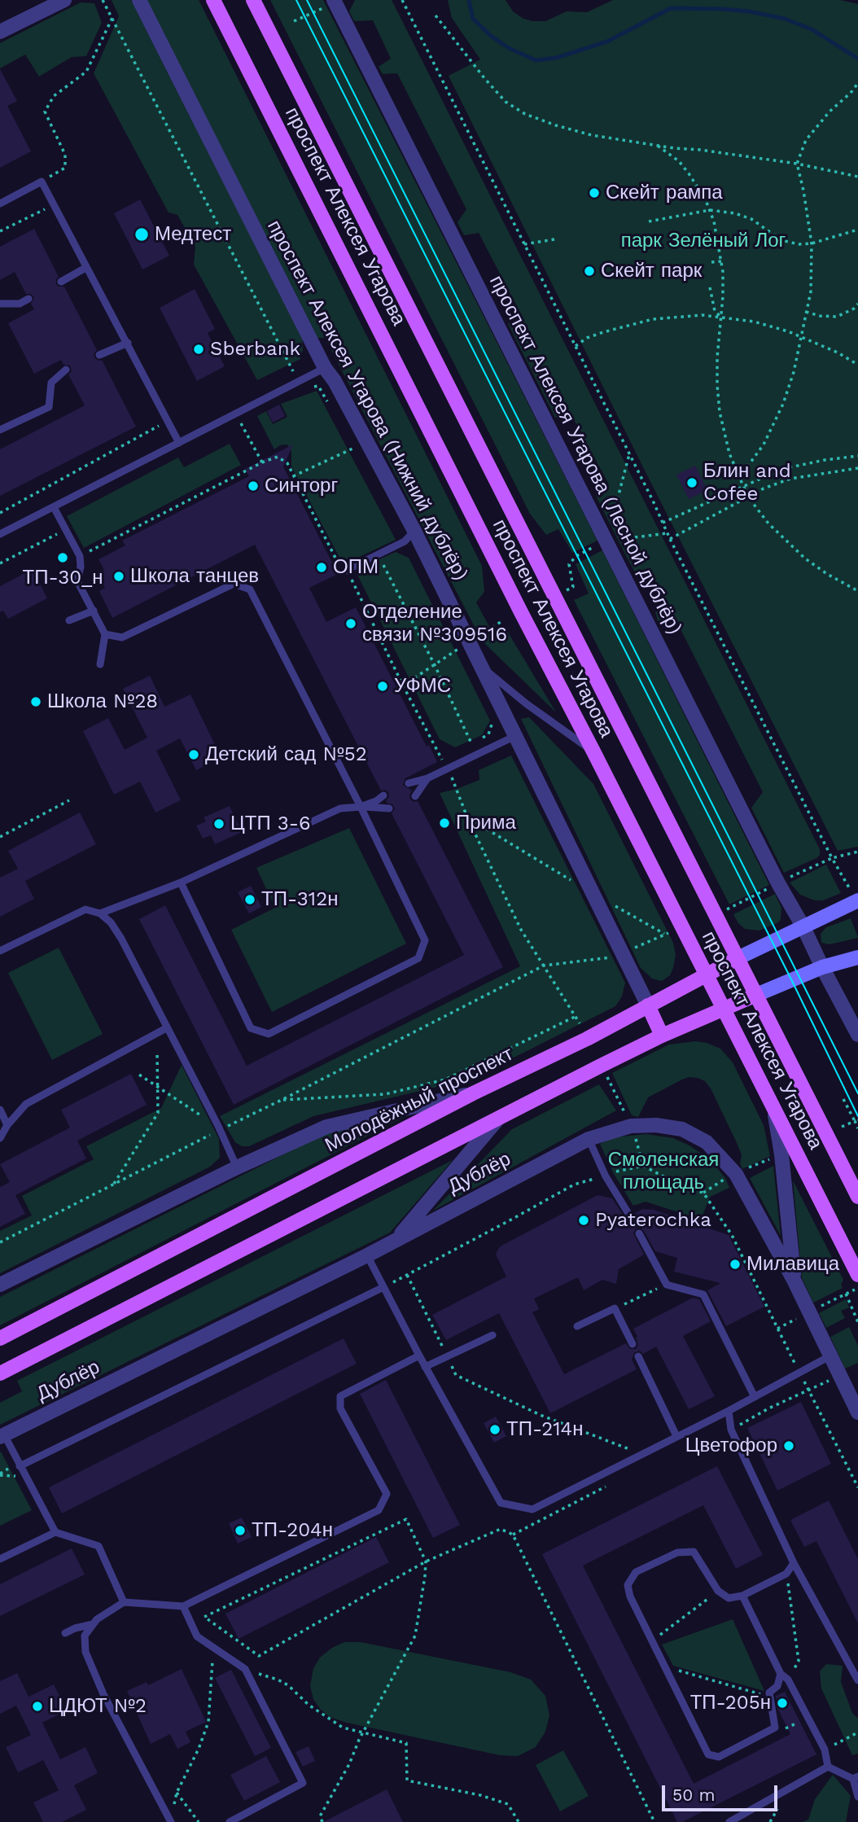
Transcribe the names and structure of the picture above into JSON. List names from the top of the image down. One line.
{"streets":{"main road":["проспект Алексея Угарова","Молодёжный проспект"],"street":["проспект Алексея Угарова (Нижний дублёр)","проспект Алексея Угарова (Лесной дублёр)","Дублёр"]},"crossings":[["проспект Алексея Угарова","Молодёжный проспект"],["проспект Алексея Угарова (Нижний дублёр)","Молодёжный проспект"],["проспект Алексея Угарова (Лесной дублёр)","Молодёжный проспект"]],"parks":["парк Зелёный Лог","Смоленская площадь"],"places":["Скейт рампа","Медтест","Скейт парк","Sberbank","Блин and Cofee","Синторг","ТП-30_н","ОПМ","Школа танцев","Отделение связи №309516","УФМС","Школа №28","Детский сад №52","Прима","ЦТП 3-6","ТП-312н","Pyaterochka","Милавица","ТП-214н","Цветофор","ТП-204н","ТП-205н","ЦДЮТ №2"],"scale_bar":"50 m"}
